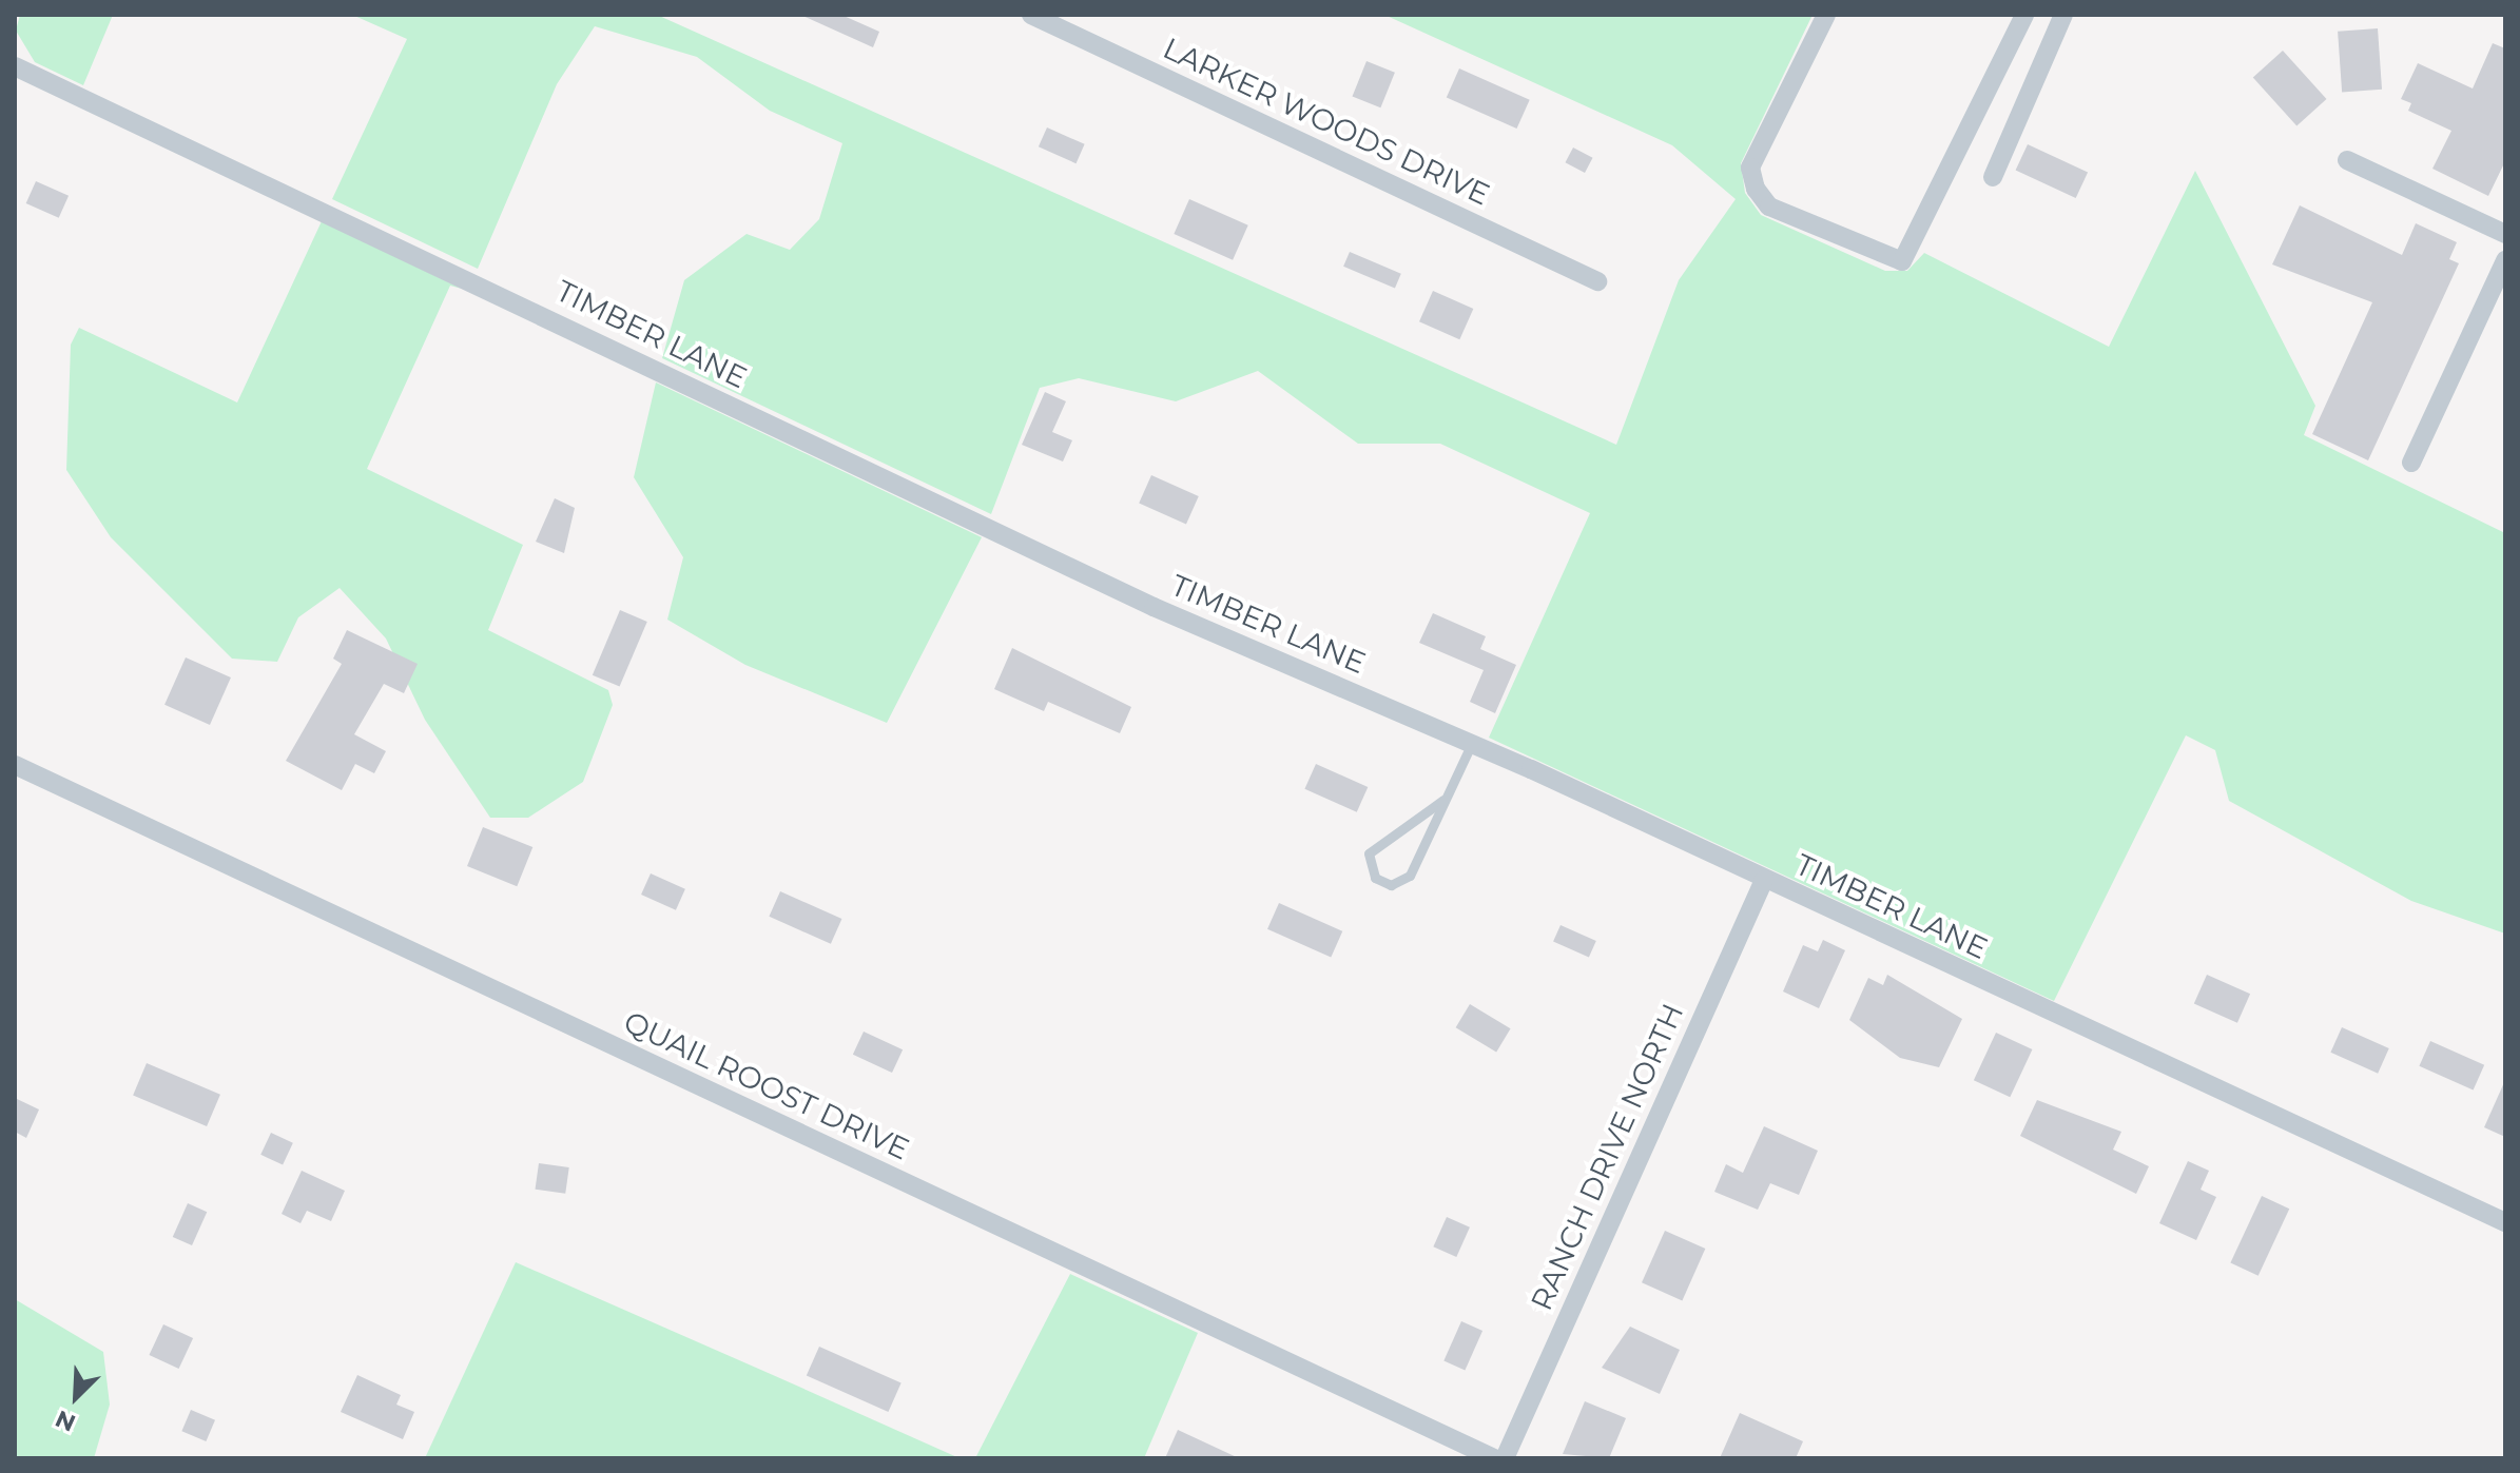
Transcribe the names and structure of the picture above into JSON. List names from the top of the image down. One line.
{"streets":{"street":["LARKER WOODS DRIVE","TIMBER LANE","QUAIL ROOST DRIVE","RANCH DRIVE NORTH"]},"crossings":[["TIMBER LANE","RANCH DRIVE NORTH"]],"north":"bottom left"}
